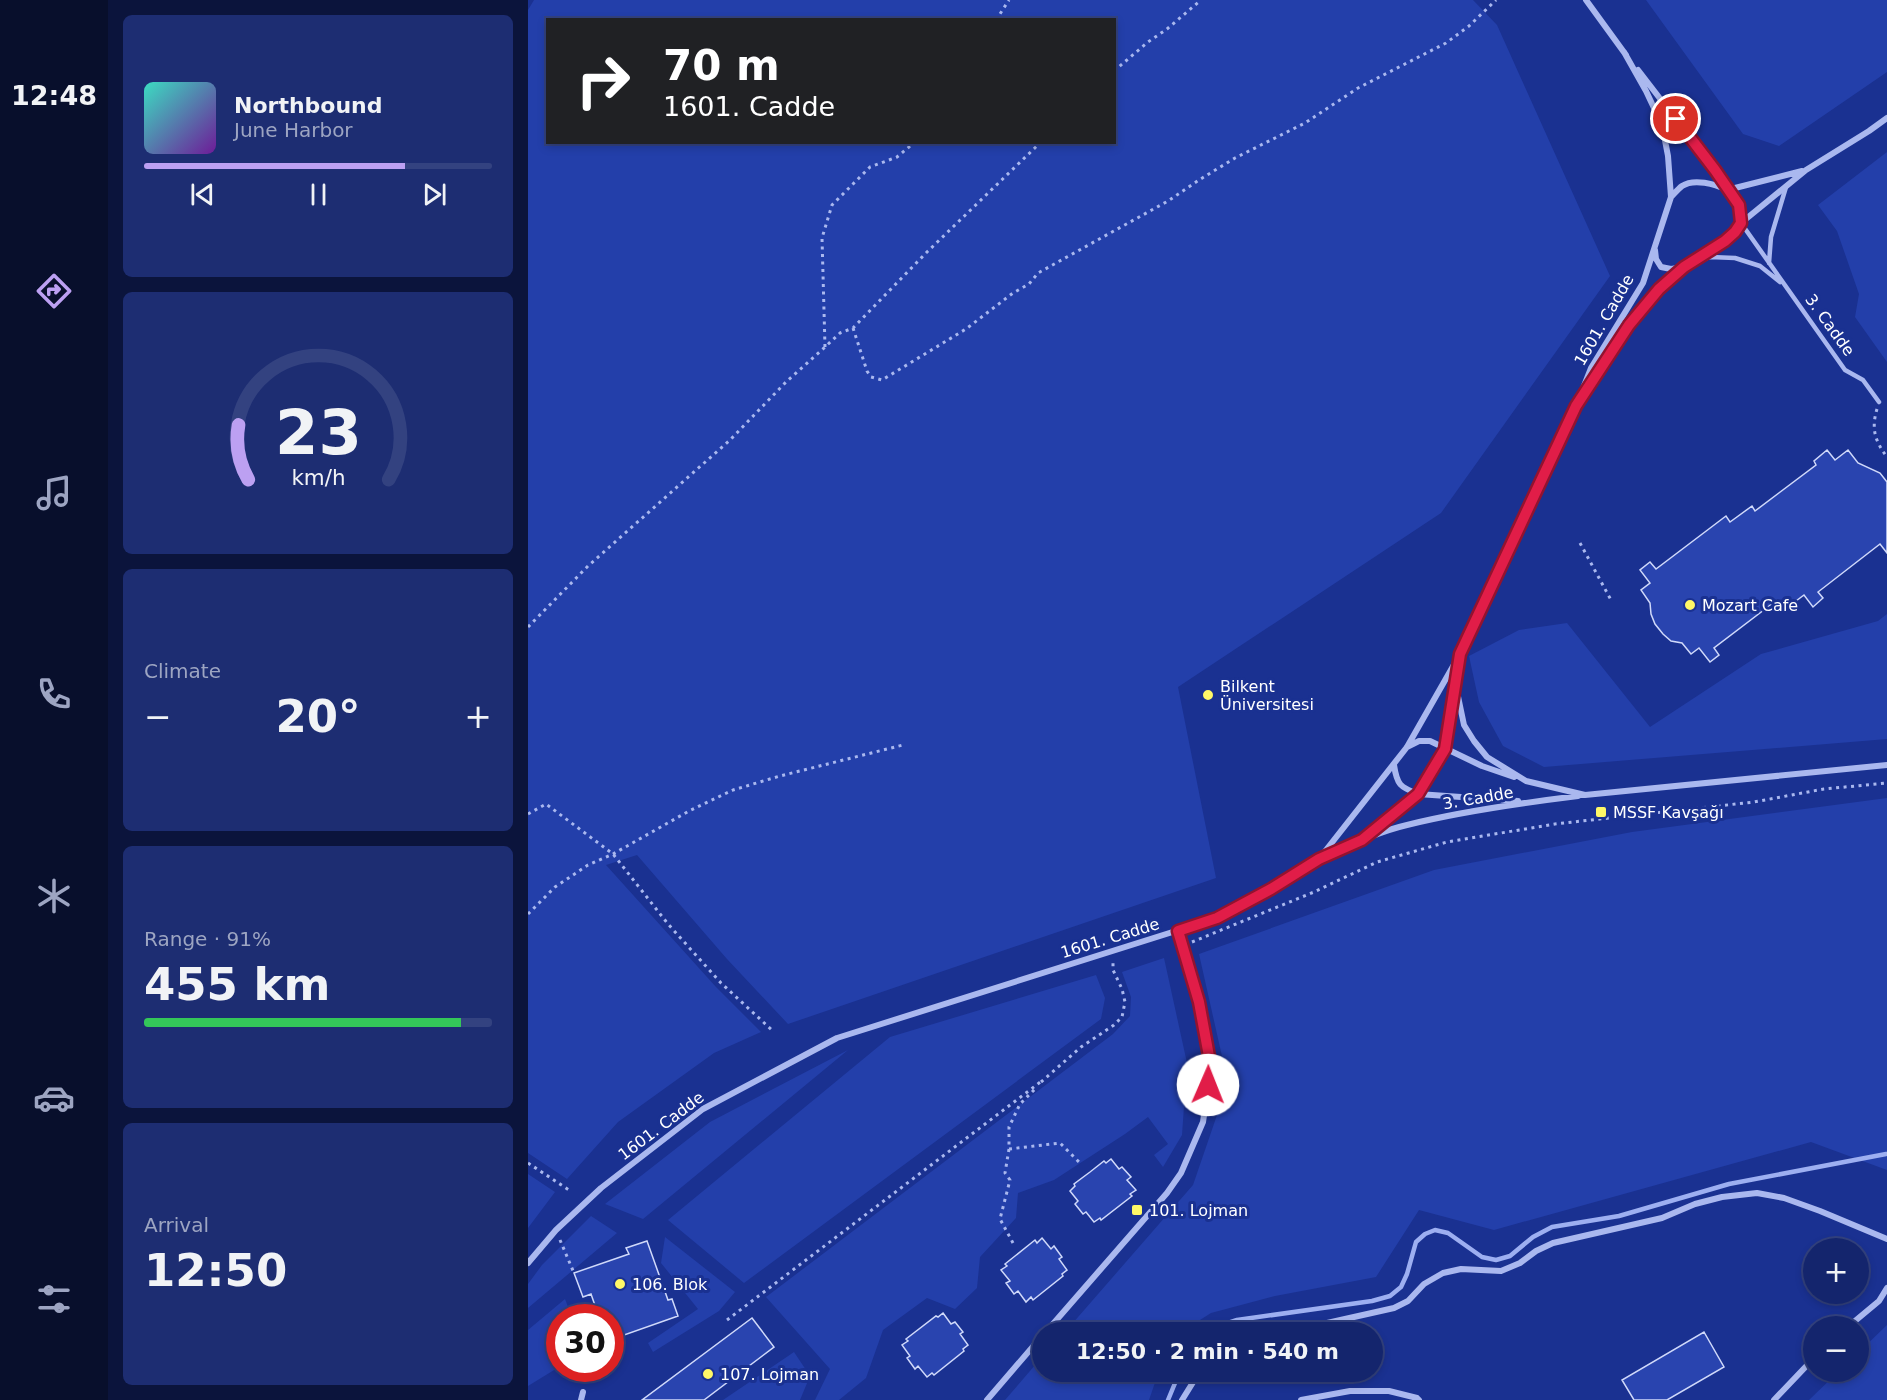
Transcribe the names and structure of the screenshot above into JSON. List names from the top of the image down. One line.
{"streets":{"street":["1601. Cadde","3. Cadde"]},"crossings":[["1601. Cadde","3. Cadde"]],"places":{"other":["Mozart Cafe","Bilkent Üniversitesi","106. Blok","107. Lojman"],"transit":["MSSF Kavşağı","101. Lojman"]},"page":{"tabs":"12:48","turn":["70 m","1601. Cadde"],"song":["Northbound","June Harbor"],"tile":["Climate",["Range · 91%","455 km"],["Arrival","12:50"]],"heat":["−","20°","+"],"map_buttons":["+","−"],"limit":"30","trip":"12:50 · 2 min · 540 m","gauge":["23","km/h"]}}
